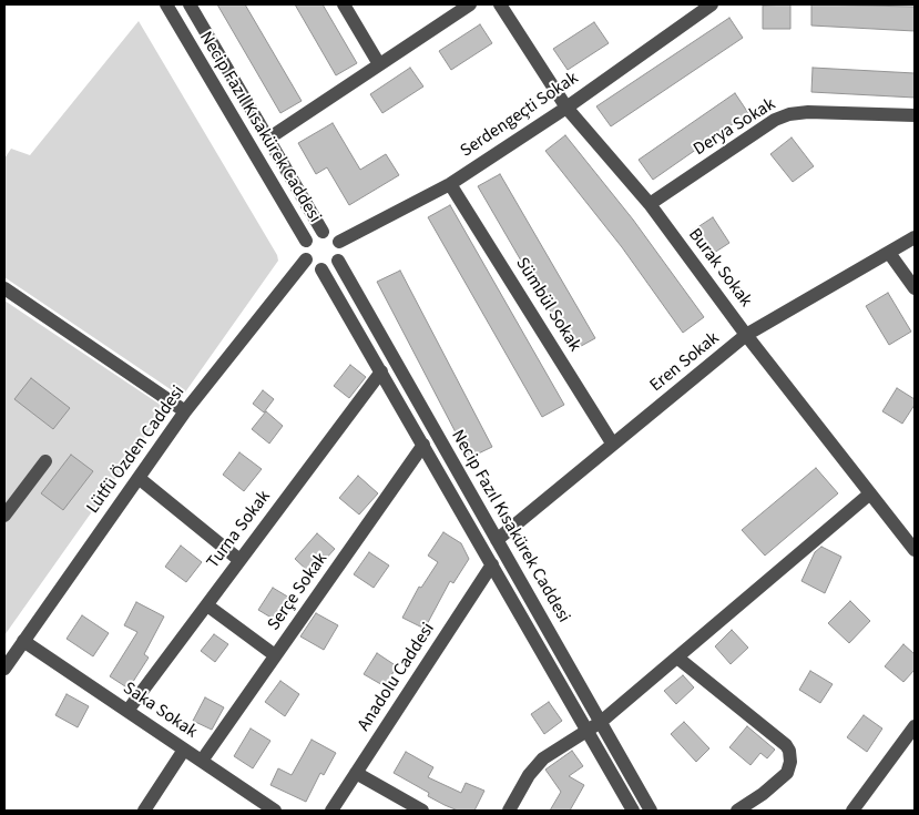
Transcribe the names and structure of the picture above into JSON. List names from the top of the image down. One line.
{"streets":{"street":["Serdengeçti Sokak","Necip Fazıl Kısakürek Caddesi","Derya Sokak","Burak Sokak","Sümbül Sokak","Eren Sokak","Lütfü Özden Caddesi","Turna Sokak","Serçe Sokak","Anadolu Caddesi","Saka Sokak"]},"crossings":[["Serdengeçti Sokak","Necip Fazıl Kısakürek Caddesi"],["Serdengeçti Sokak","Burak Sokak"],["Serdengeçti Sokak","Sümbül Sokak"],["Serdengeçti Sokak","Lütfü Özden Caddesi"],["Necip Fazıl Kısakürek Caddesi","Eren Sokak"],["Necip Fazıl Kısakürek Caddesi","Lütfü Özden Caddesi"],["Necip Fazıl Kısakürek Caddesi","Turna Sokak"],["Necip Fazıl Kısakürek Caddesi","Serçe Sokak"],["Necip Fazıl Kısakürek Caddesi","Anadolu Caddesi"],["Derya Sokak","Burak Sokak"],["Burak Sokak","Eren Sokak"],["Sümbül Sokak","Eren Sokak"],["Lütfü Özden Caddesi","Saka Sokak"],["Turna Sokak","Saka Sokak"],["Serçe Sokak","Saka Sokak"]]}
